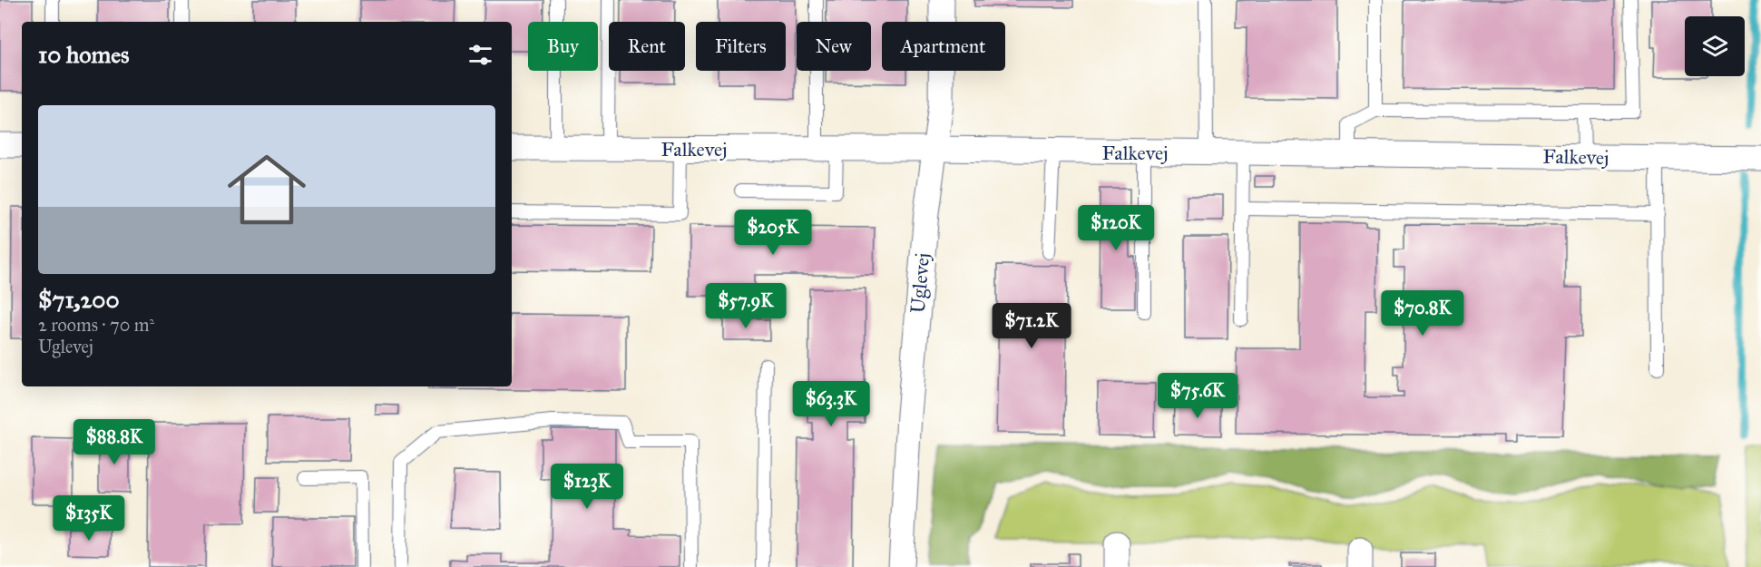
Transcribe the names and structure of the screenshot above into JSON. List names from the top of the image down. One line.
{"streets":{"street":["Falkevej","Uglevej"]},"crossings":[["Falkevej","Uglevej"]],"page":{"chip":["Buy","Rent","Filters","New","Apartment"],"heading":"10 homes","list":[{"name":"$71,200","note":"2 rooms · 70 m² · Uglevej"}],"price":["$120K","$205K","$57.9K","$70.8K","$71.2K","$75.6K","$63.3K","$88.8K","$123K","$135K"]}}
